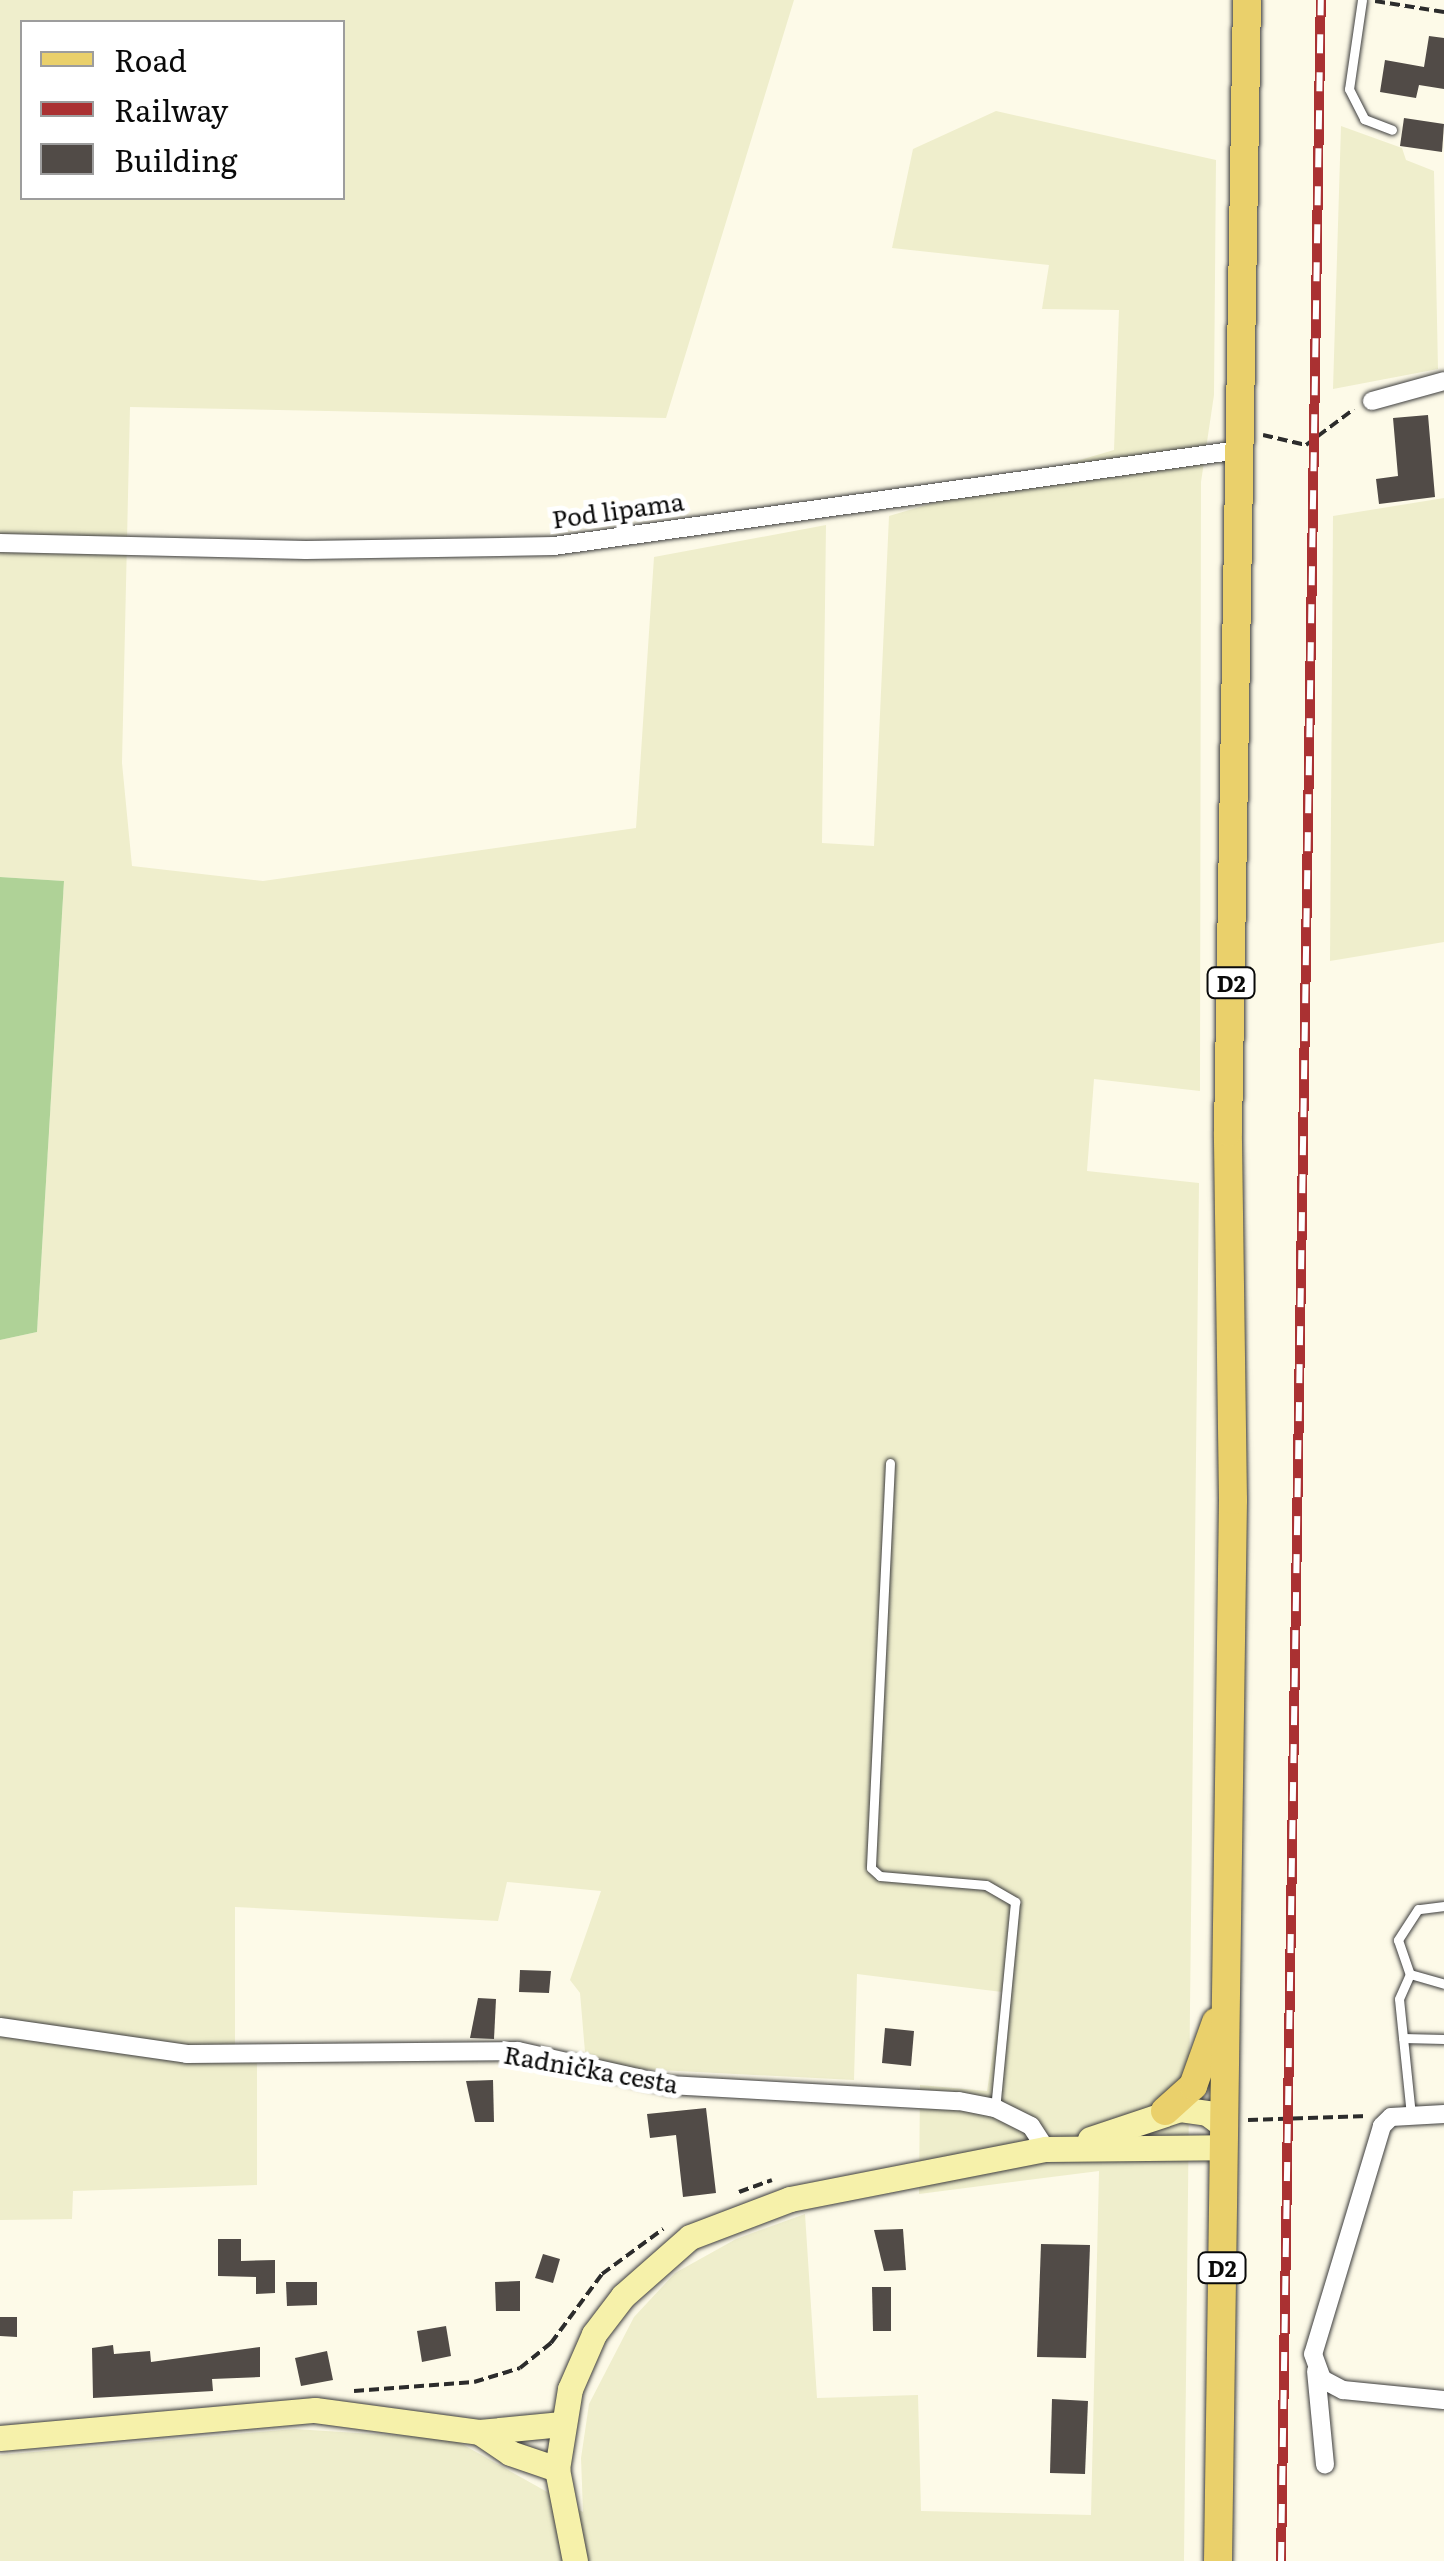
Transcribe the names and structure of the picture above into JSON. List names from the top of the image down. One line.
{"streets":{"main road":["D2"],"street":["Pod lipama","Radnička cesta"]},"crossings":[["Pod lipama","D2"]],"legend":["Road","Railway","Building"]}
